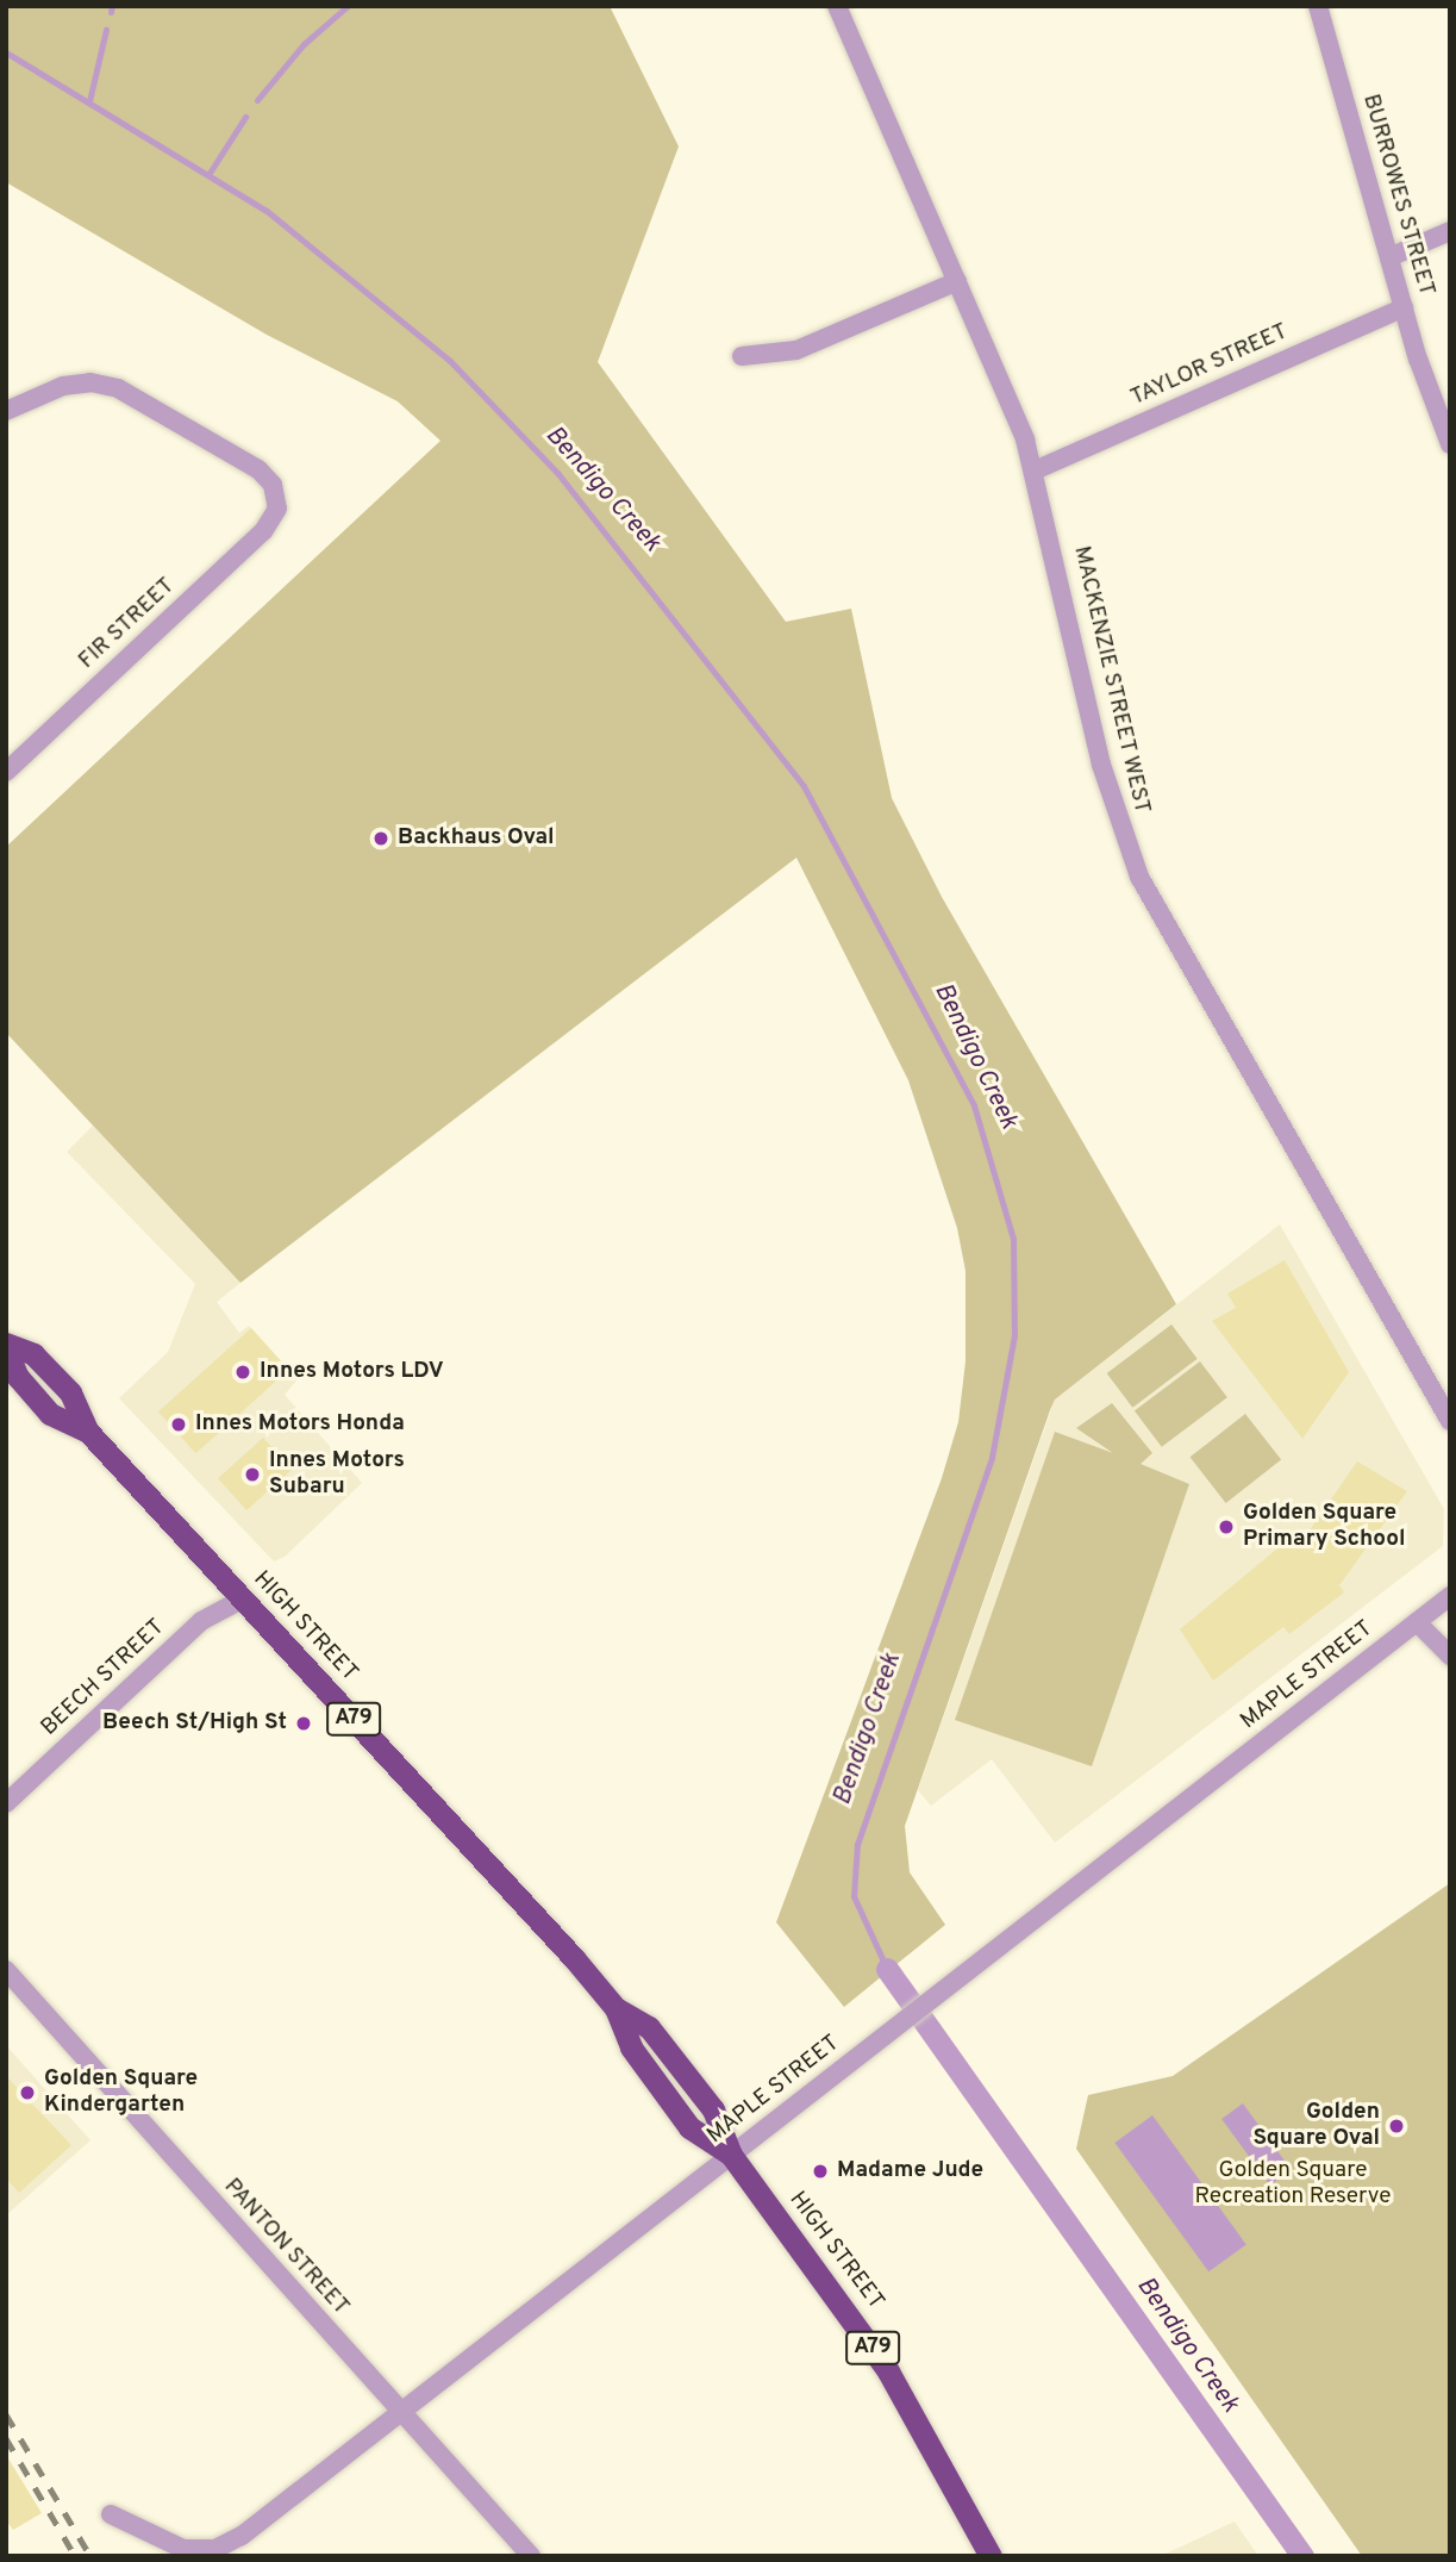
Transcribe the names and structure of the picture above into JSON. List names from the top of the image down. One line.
{"streets":{"highway":["HIGH STREET","A79"],"street":["BURROWES STREET","TAYLOR STREET","FIR STREET","MACKENZIE STREET WEST","MAPLE STREET","BEECH STREET","PANTON STREET"]},"crossings":[["BURROWES STREET","TAYLOR STREET"],["TAYLOR STREET","MACKENZIE STREET WEST"],["HIGH STREET","MAPLE STREET"],["HIGH STREET","BEECH STREET"],["MAPLE STREET","PANTON STREET"]],"water":["Bendigo Creek"],"parks":["Golden Square Recreation Reserve"],"places":["Backhaus Oval","Innes Motors LDV","Innes Motors Honda","Innes Motors Subaru","Golden Square Primary School","Beech St/High St","Golden Square Kindergarten","Golden Square Oval","Madame Jude"]}
